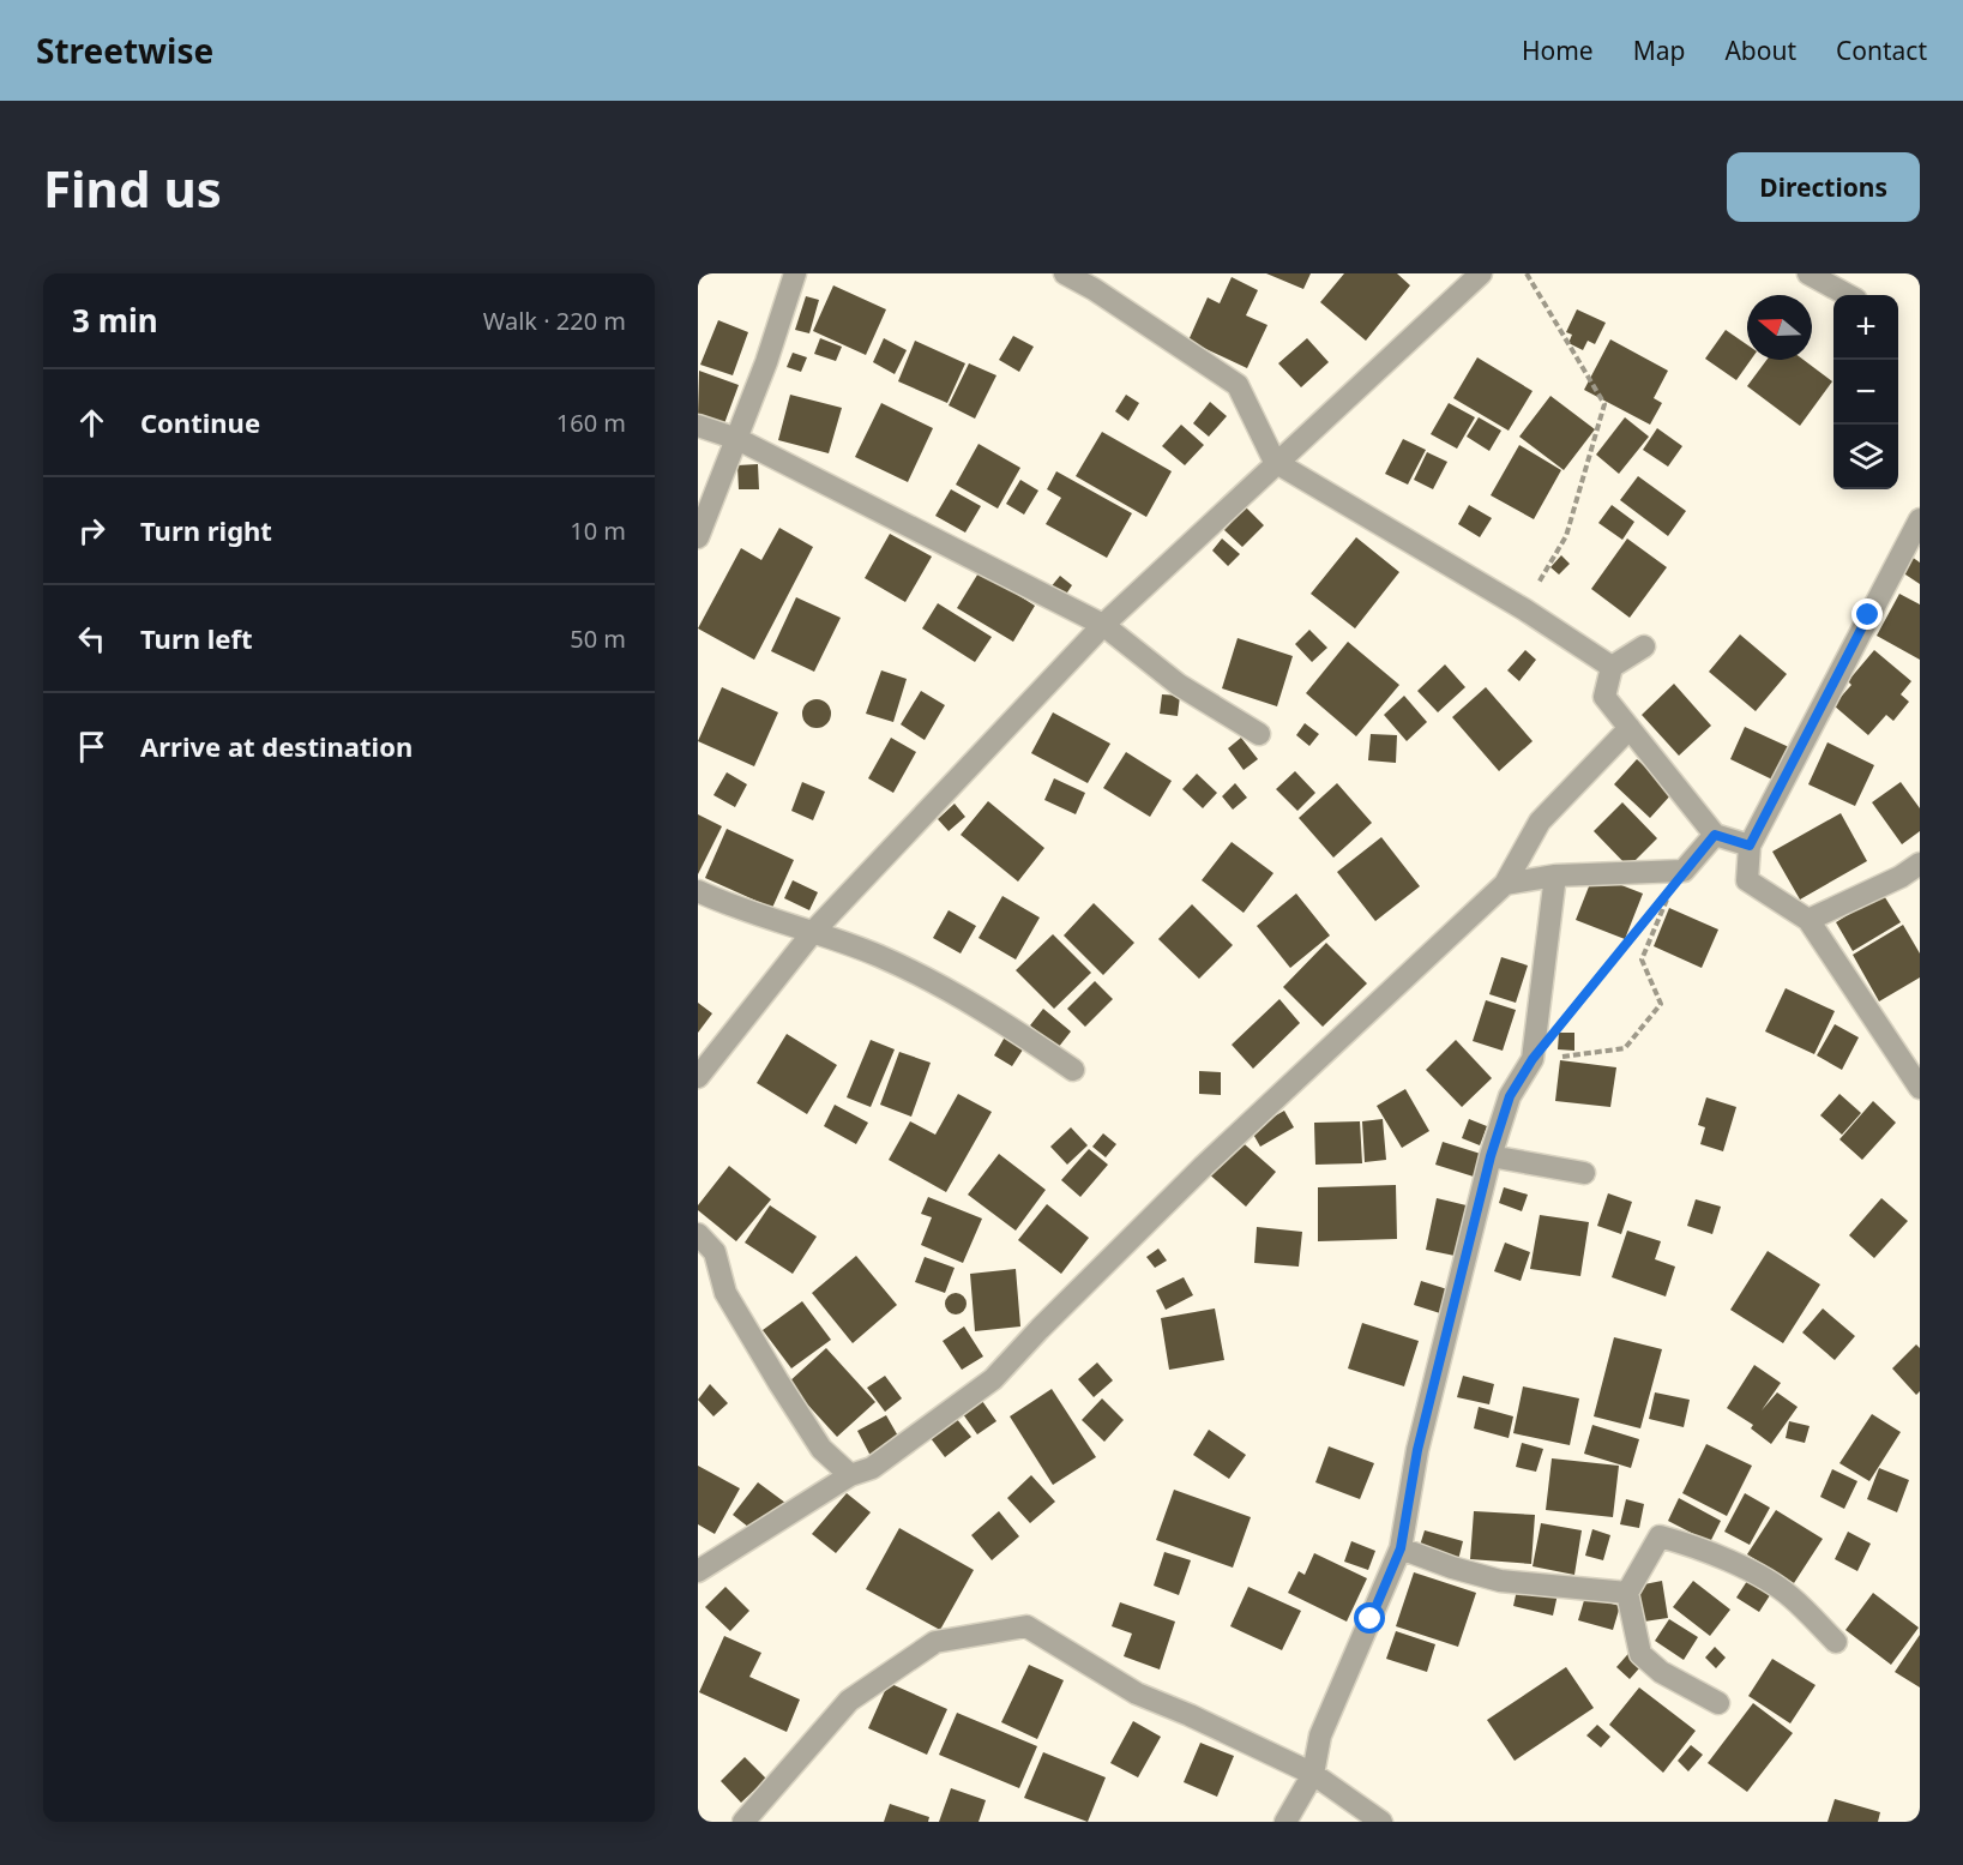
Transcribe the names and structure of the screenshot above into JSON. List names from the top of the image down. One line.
{"north":"left","page":{"header":"Streetwise","nav":["Home","Map","About","Contact"],"buttons":"Directions","title":"Find us","heading":["3 min","Walk · 220 m"],"map_buttons":["+","−"],"list":[["Continue","160 m"],["Turn right","10 m"],["Turn left","50 m"],"Arrive at destination"]}}
